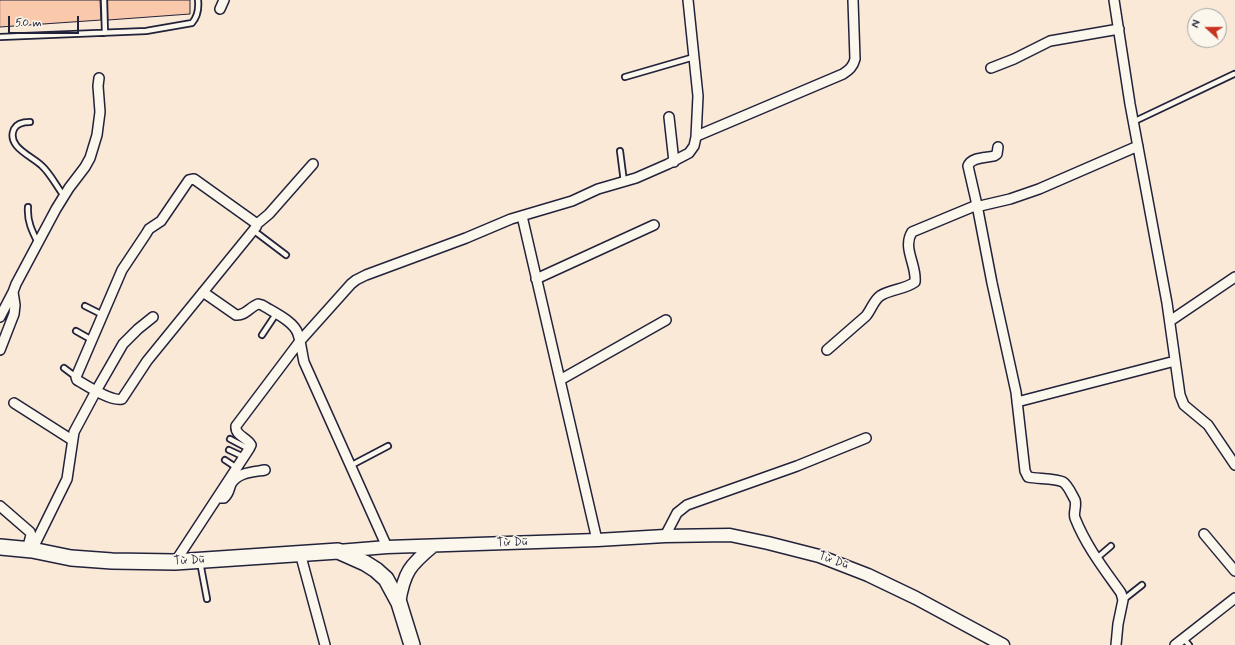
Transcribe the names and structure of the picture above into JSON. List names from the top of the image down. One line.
{"streets":{"highway":["Từ Dũ"]},"scale_bar":"50 m","north":"left"}
